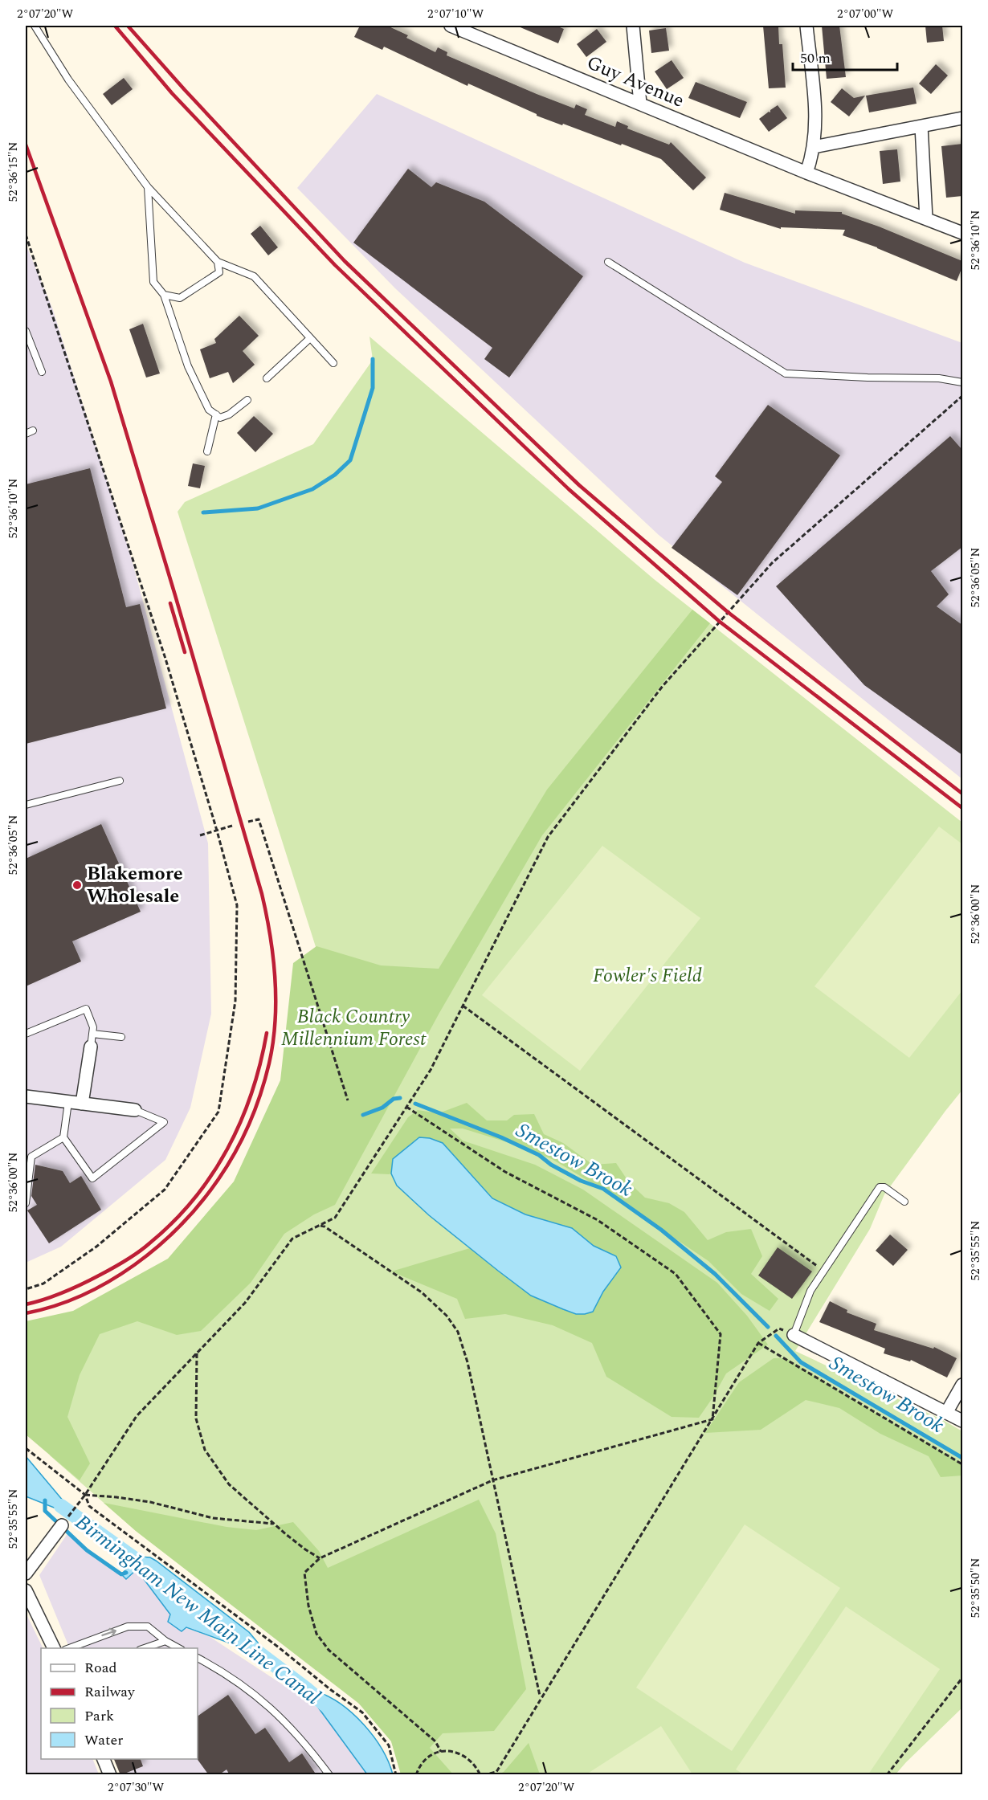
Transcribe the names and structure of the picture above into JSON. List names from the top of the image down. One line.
{"streets":{"street":["Guy Avenue"]},"water":["Smestow Brook","Birmingham New Main Line Canal"],"parks":["Fowler's Field","Black Country Millennium Forest"],"places":["Blakemore Wholesale"],"legend":["Road","Railway","Park","Water"],"scale_bar":"50 m","coordinates":["2°07'20\"W","2°07'10\"W","2°07'00\"W","52°36'15\"N","52°36'10\"N","52°36'05\"N","52°36'00\"N","52°35'55\"N","52°35'50\"N","2°07'30\"W"]}
